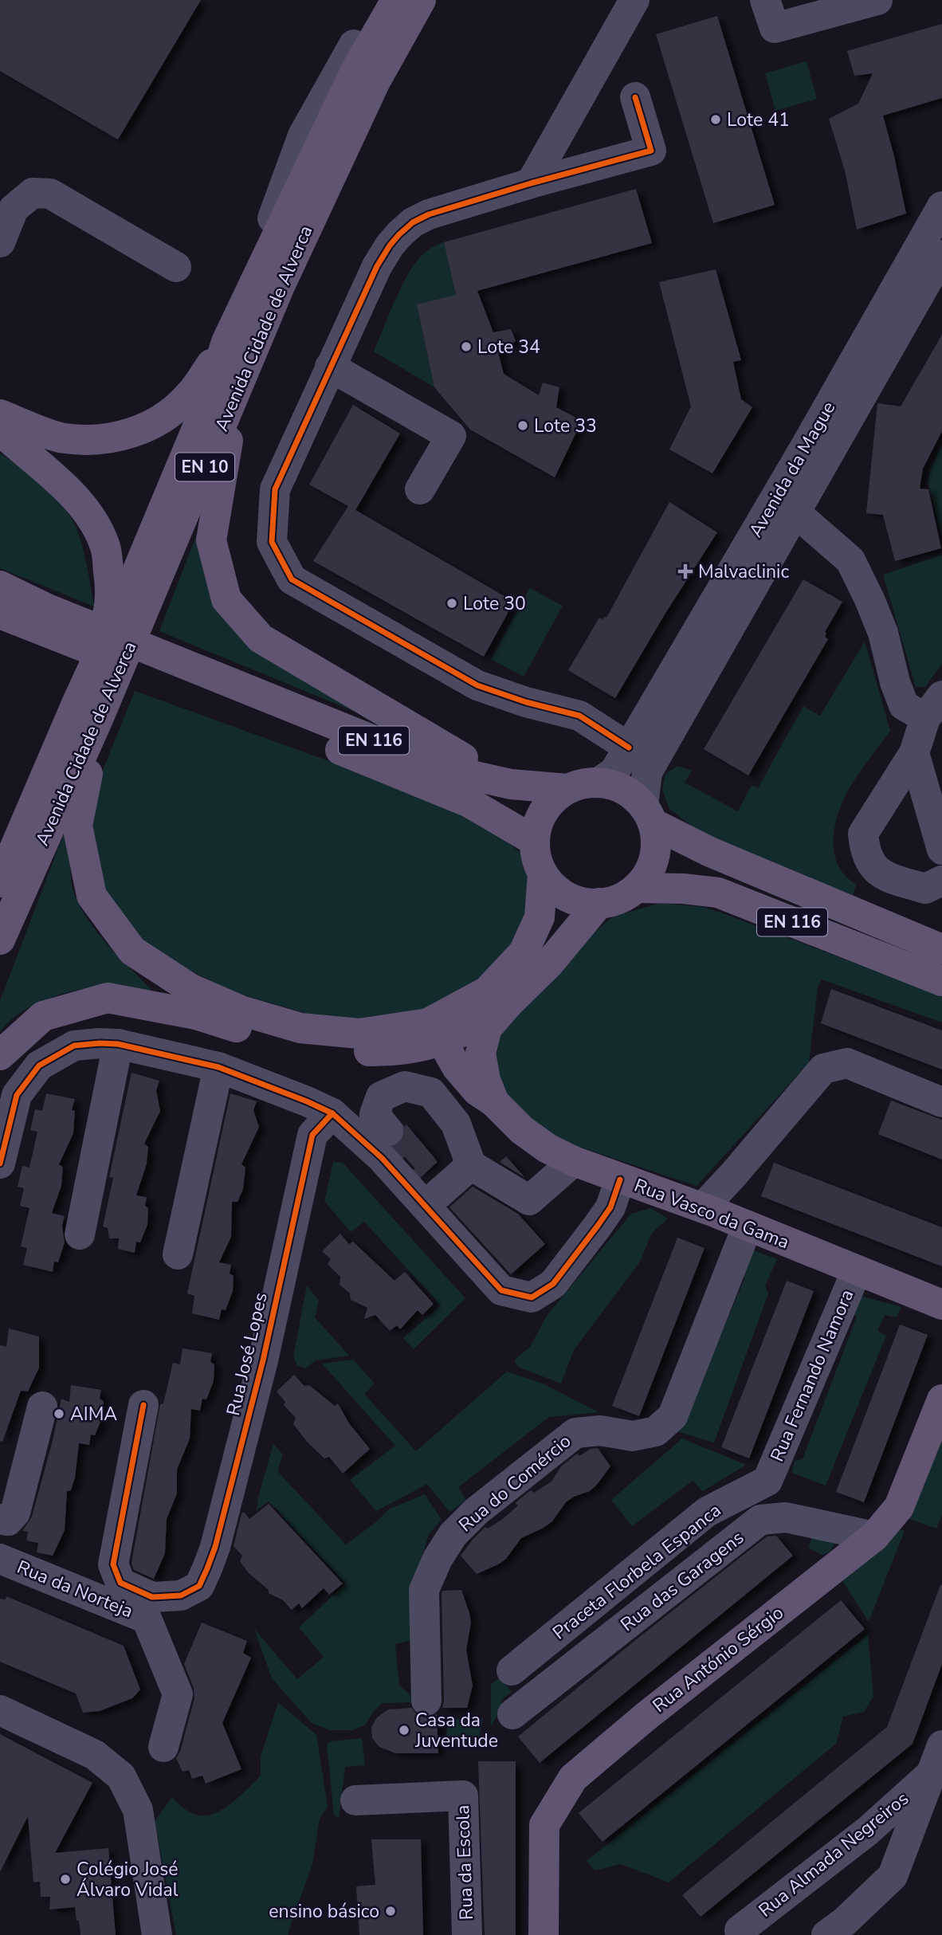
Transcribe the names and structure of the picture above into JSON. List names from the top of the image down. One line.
{"streets":{"main road":["Avenida Cidade de Alverca","EN 10","EN 116","Rua Vasco da Gama","Rua António Sérgio"],"street":["Avenida da Mague","Rua José Lopes","Rua Fernando Namora","Rua do Comércio","Praceta Florbela Espanca","Rua das Garagens","Rua da Norteja","Rua Almada Negreiros","Rua da Escola"]},"crossings":[["Avenida da Mague","EN 116"],["Rua Vasco da Gama","Rua Fernando Namora"],["Rua Vasco da Gama","Rua do Comércio"],["Rua Fernando Namora","Praceta Florbela Espanca"],["Rua das Garagens","Rua António Sérgio"]],"places":{"other":["Lote 41","Lote 34","Lote 33","Lote 30","AIMA","Casa da Juventude","Colégio José Álvaro Vidal","ensino básico"],"health":["Malvaclinic"]}}
